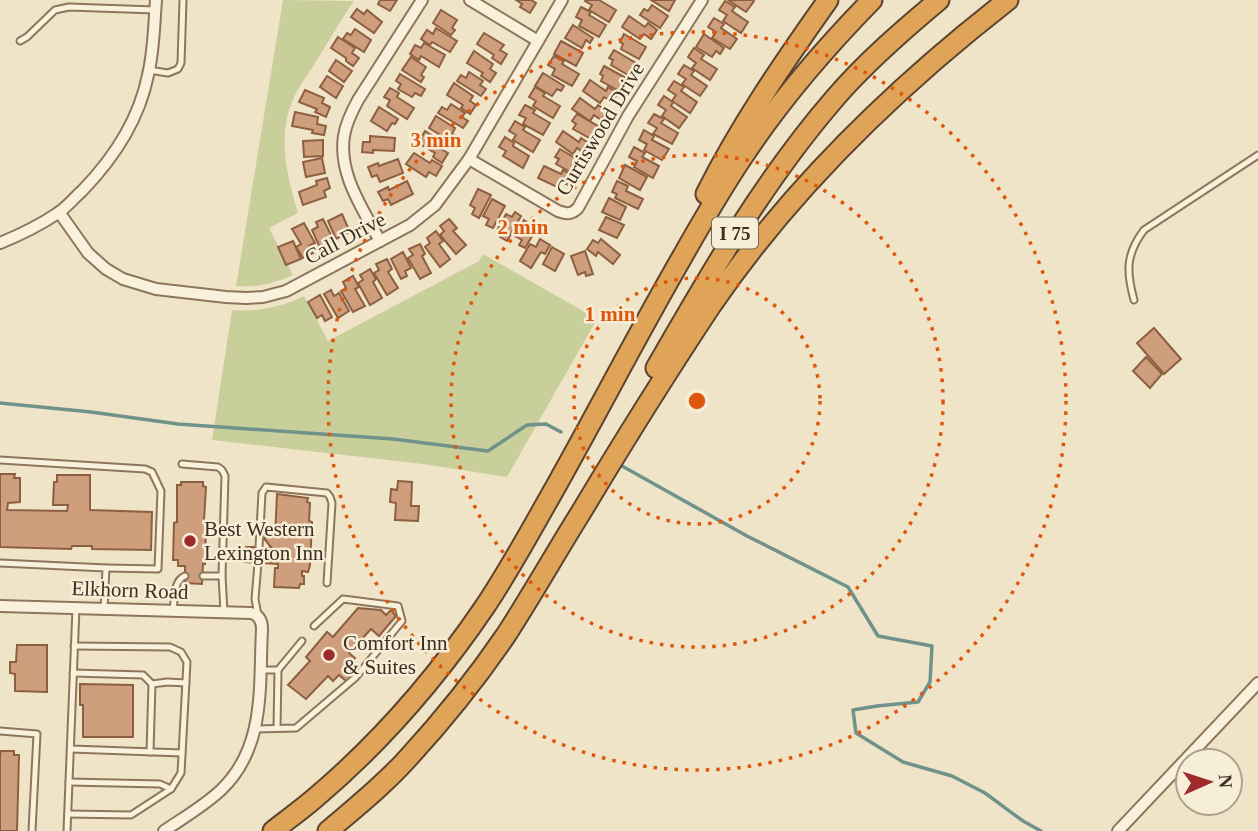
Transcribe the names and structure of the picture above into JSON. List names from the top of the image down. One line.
{"streets":{"highway":["I 75"],"street":["Curtiswood Drive","Call Drive","Elkhorn Road"]},"crossings":[["Curtiswood Drive","Call Drive"]],"places":["Best Western Lexington Inn","Comfort Inn & Suites"],"north":"right","rings":["3 min","2 min","1 min"]}
